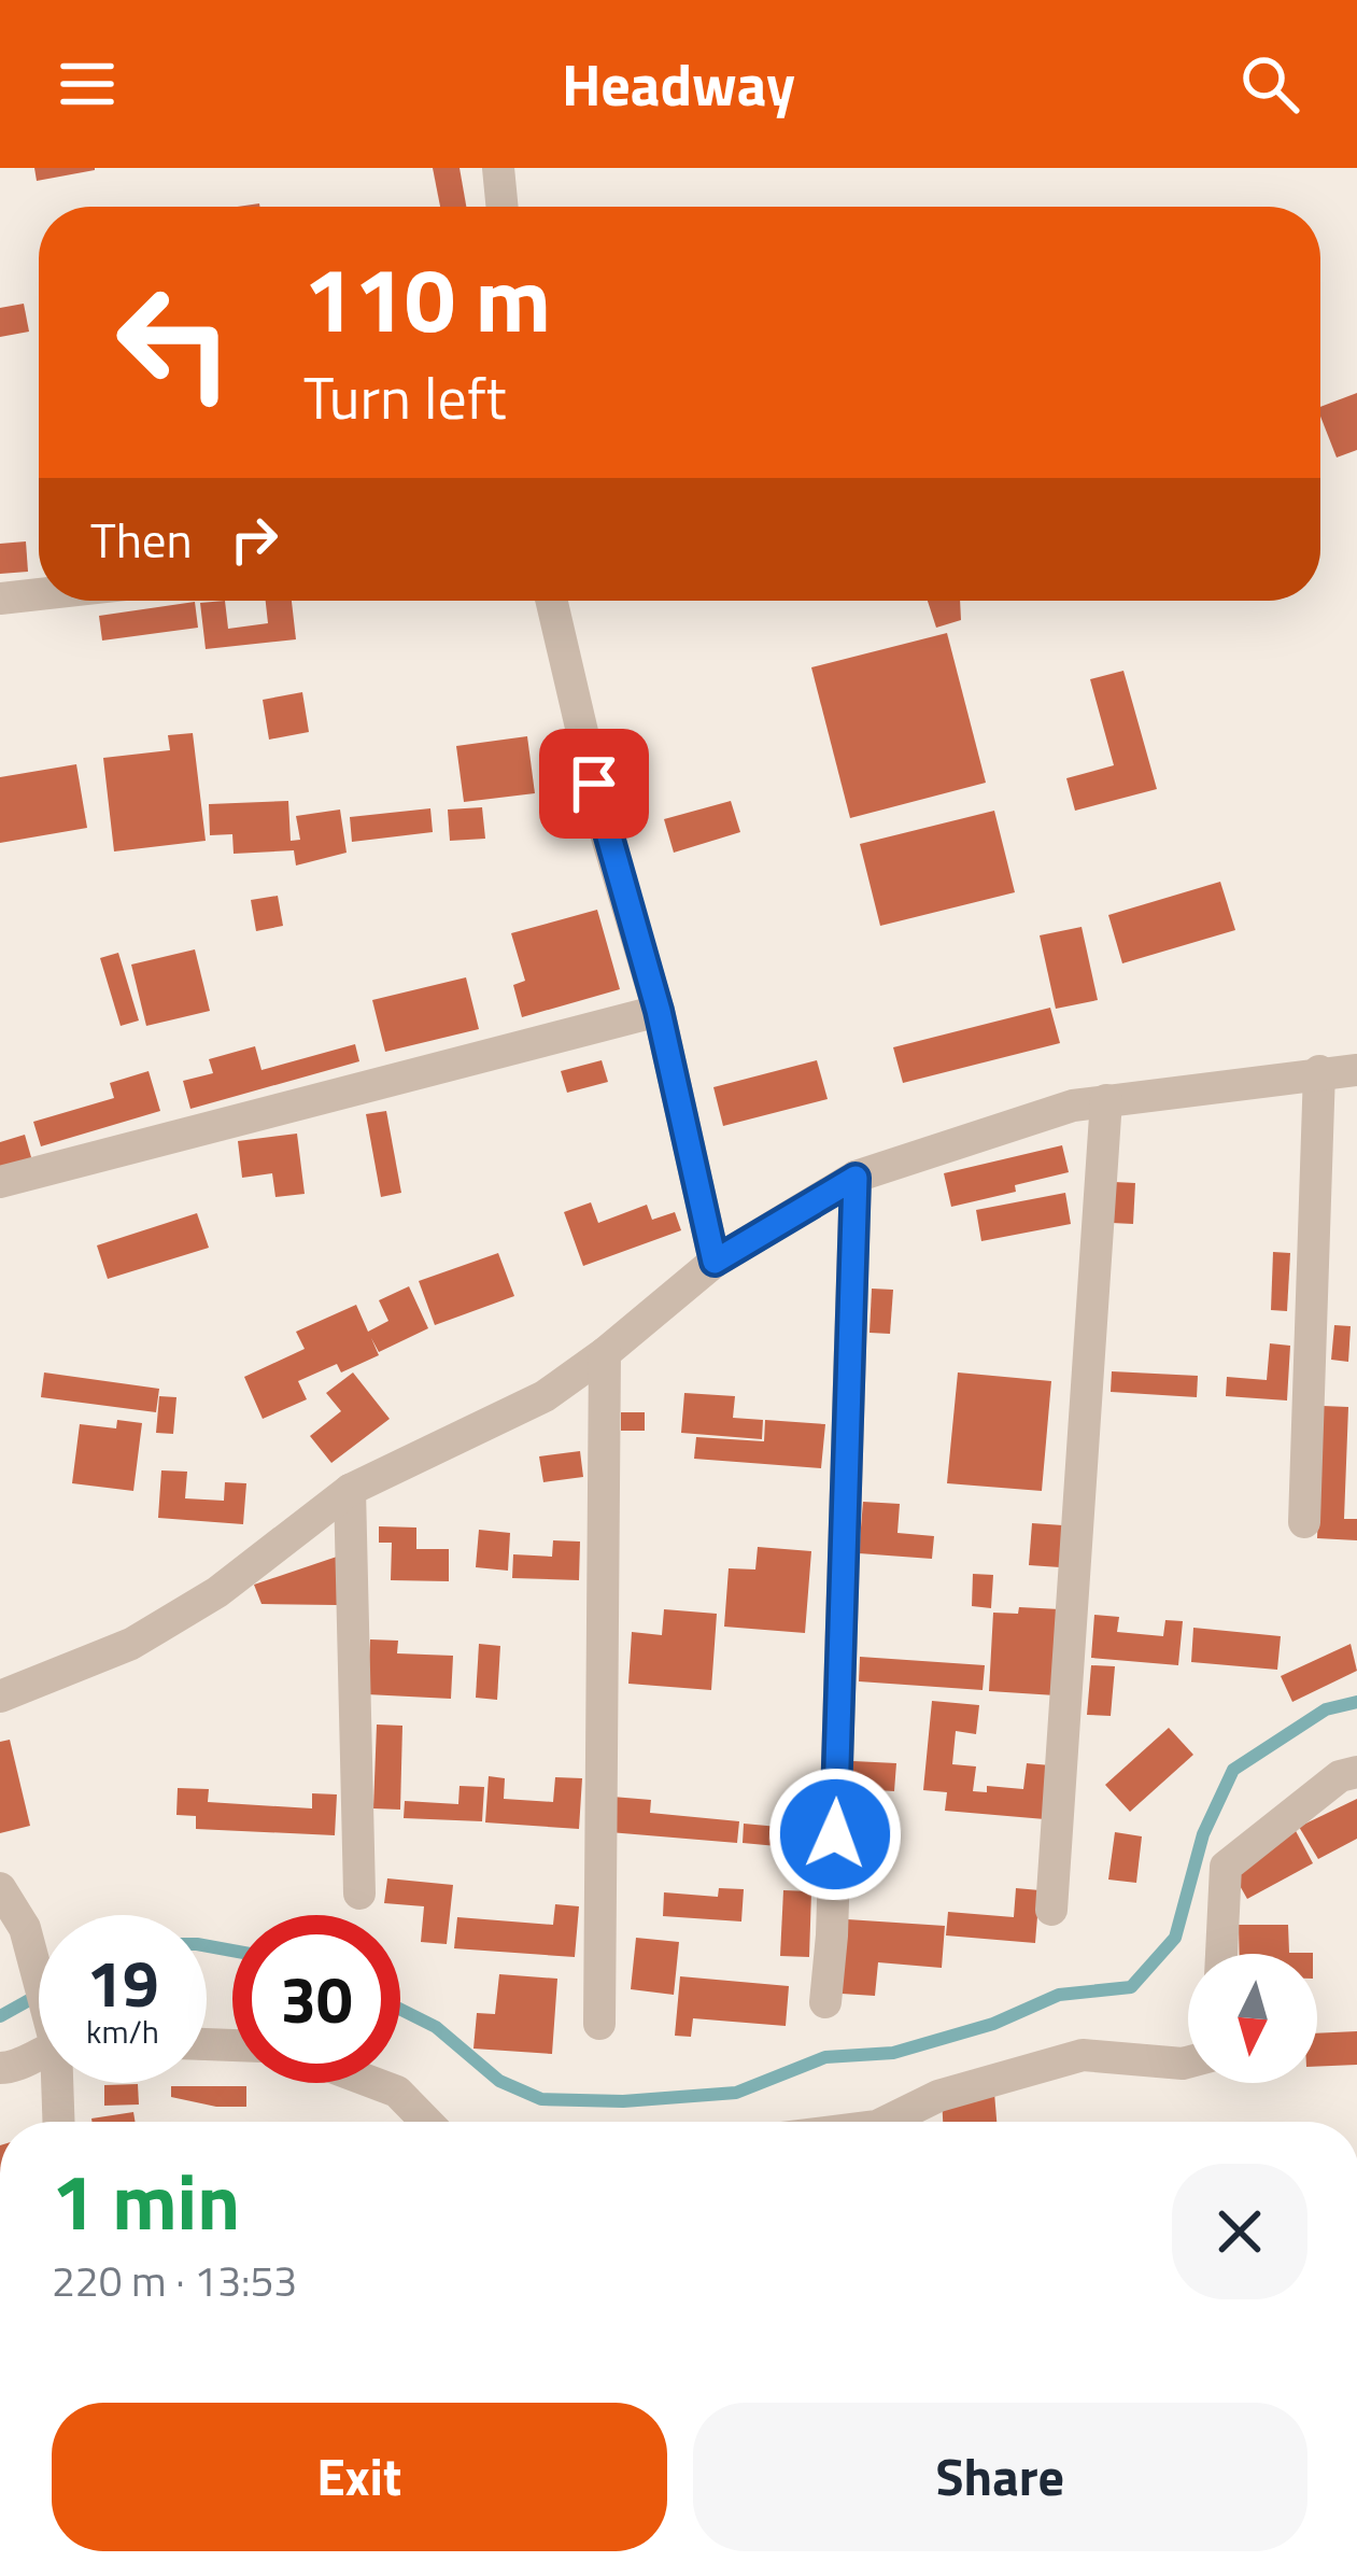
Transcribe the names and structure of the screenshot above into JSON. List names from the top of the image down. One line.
{"north":"bottom","page":{"header":"Headway","turn":["110 m","Turn left"],"then":"Then","speed":"19 km/h","limit":"30","heading":["1 min","220 m · 13:53"],"buttons":["Exit","Share"]}}
